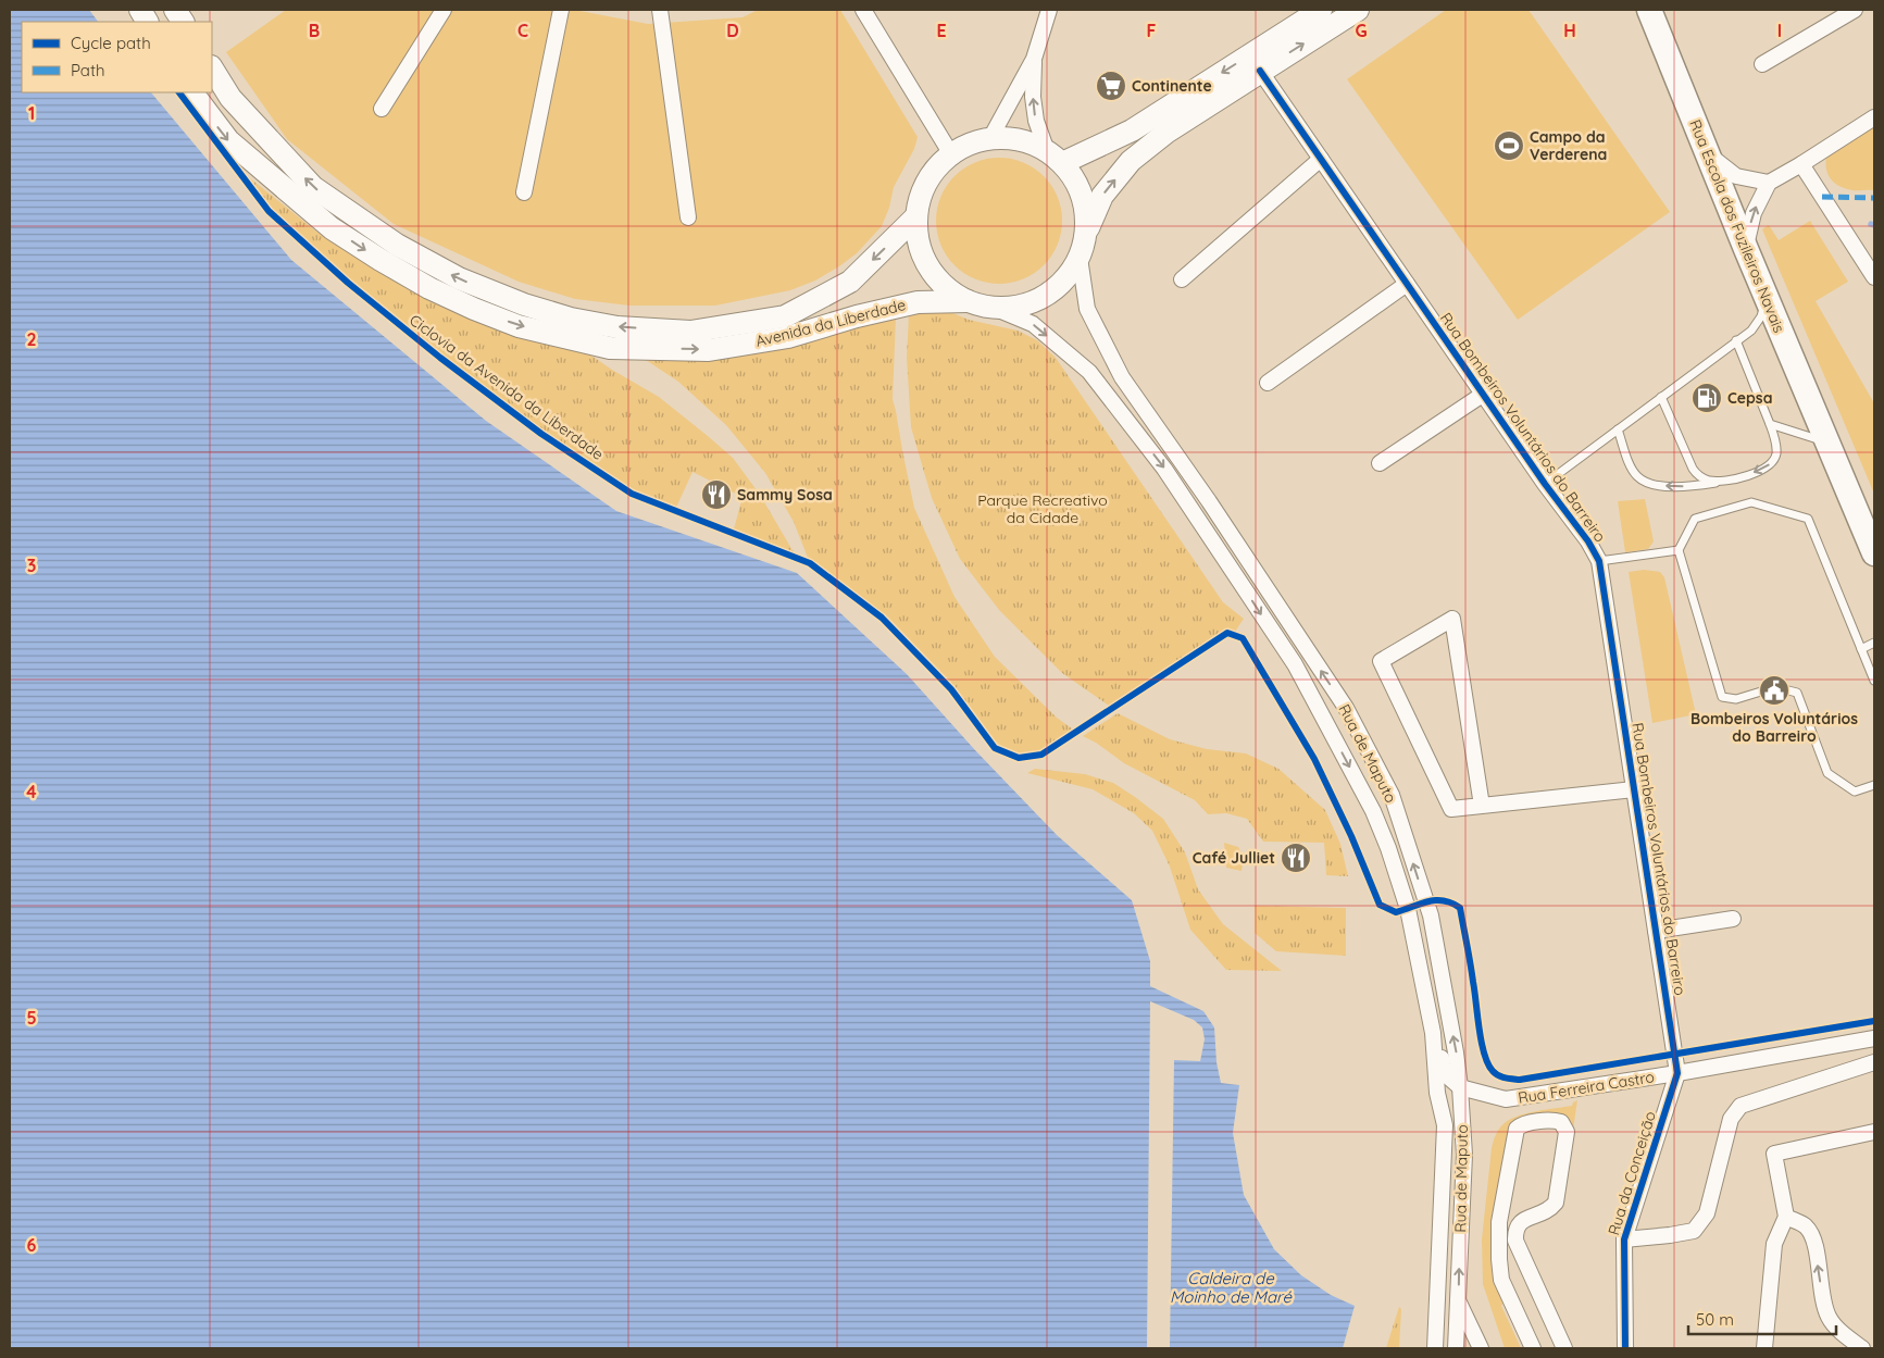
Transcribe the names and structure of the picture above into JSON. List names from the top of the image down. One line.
{"streets":{"main road":["Rua Escola dos Fuzileiros Navais","Avenida da Liberdade"],"street":["Rua Bombeiros Voluntários do Barreiro","Rua de Maputo","Rua Ferreira Castro","Rua da Conceição"],"cycle path":["Ciclovia da Avenida da Liberdade"]},"crossings":[["Avenida da Liberdade","Rua de Maputo"],["Rua Bombeiros Voluntários do Barreiro","Rua Ferreira Castro"],["Rua Bombeiros Voluntários do Barreiro","Rua da Conceição"],["Rua de Maputo","Rua Ferreira Castro"],["Rua Ferreira Castro","Rua da Conceição"]],"water":["Caldeira de Moinho de Maré"],"parks":["Parque Recreativo da Cidade"],"places":{"supermarket":["Continente"],"sports":["Campo da Verderena"],"fuel station":["Cepsa"],"restaurant":["Sammy Sosa","Café Julliet"],"public building":["Bombeiros Voluntários do Barreiro"]},"legend":["Cycle path","Path"],"scale_bar":"50 m","grid":{"columns":["B","C","D","E","F","G","H","I"],"rows":["1","2","3","4","5","6"]}}
